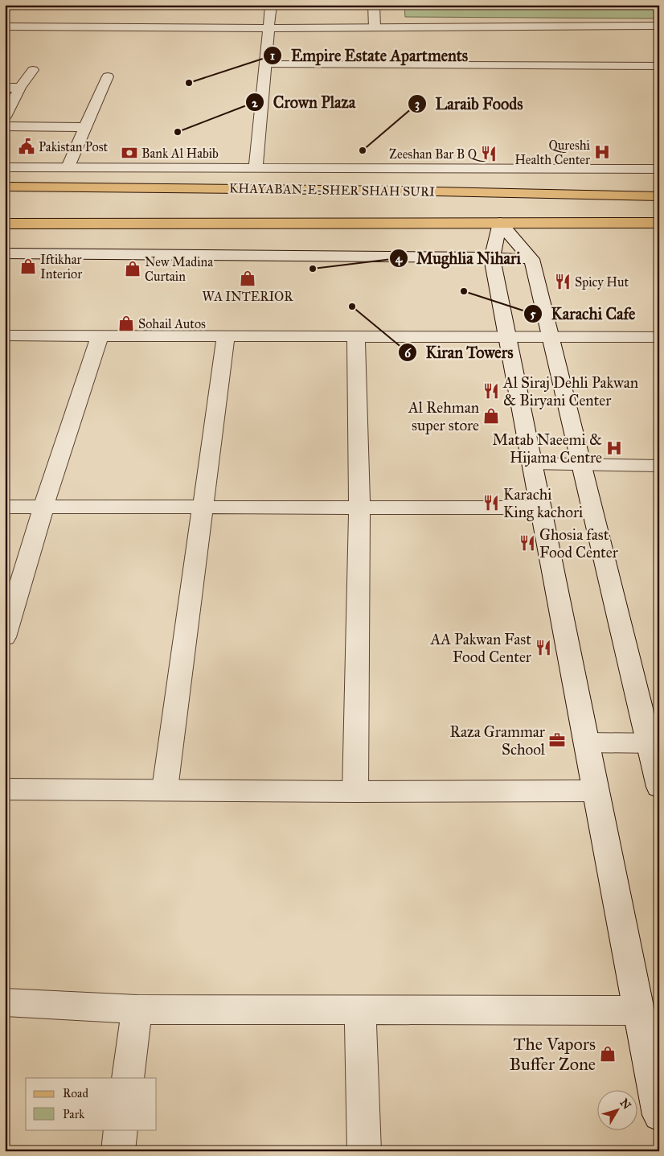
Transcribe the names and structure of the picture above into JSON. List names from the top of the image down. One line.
{"streets":{"main road":["KHAYABAN-E-SHER SHAH SURI"]},"places":{"other":["Empire Estate Apartments","Crown Plaza","Laraib Foods","Mughlia Nihari","Karachi Cafe","Kiran Towers"],"public building":["Pakistan Post"],"hospital":["Qureshi Health Center","Matab Naeemi & Hijama Centre"],"bank":["Bank Al Habib"],"restaurant":["Zeeshan Bar B Q","Spicy Hut","Al Siraj Dehli Pakwan & Biryani Center","Karachi King kachori","Ghosia fast Food Center","AA Pakwan Fast Food Center"],"shop":["Iftikhar Interior","New Madina Curtain","WA INTERIOR","Sohail Autos","Al Rehman super store","The Vapors Buffer Zone"],"office":["Raza Grammar School"]},"legend":["Road","Park"],"north":"top right"}
